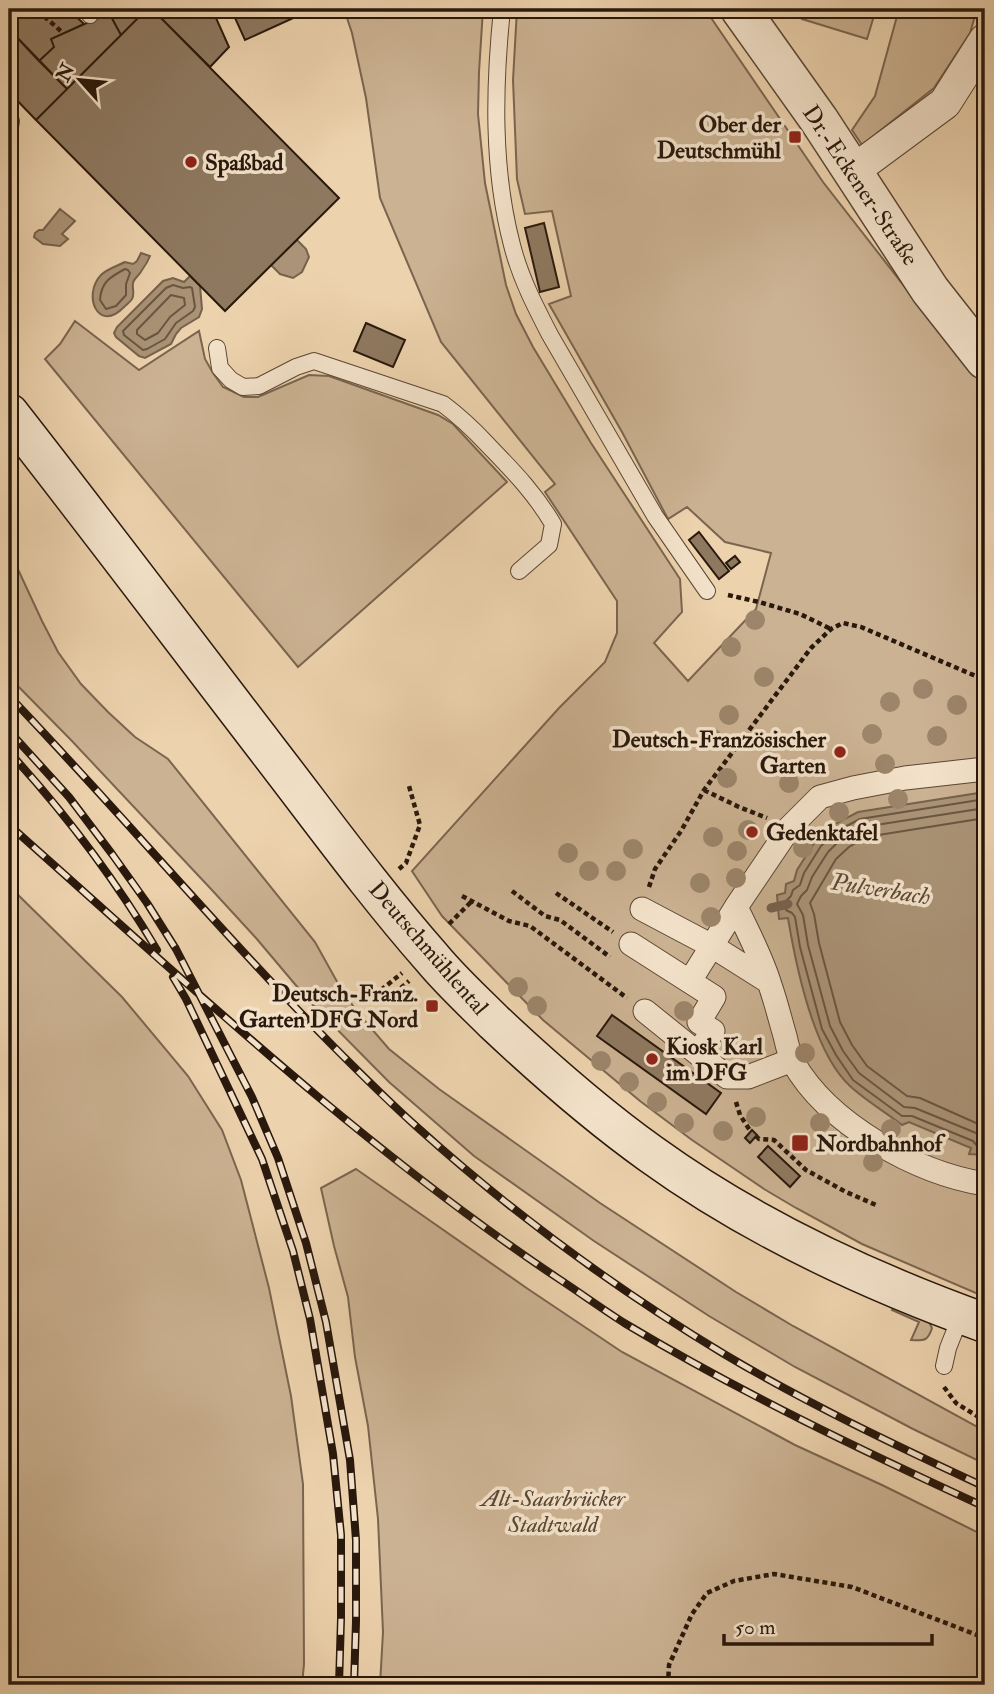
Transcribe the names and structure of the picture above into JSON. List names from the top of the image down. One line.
{"streets":{"main road":["Dr.-Eckener-Straße","Deutschmühlental"]},"water":["Pulverbach"],"parks":["Alt-Saarbrücker Stadtwald"],"places":{"transit":["Ober der Deutschmühl","Deutsch-Franz. Garten DFG Nord","Nordbahnhof"],"other":["Spaßbad","Deutsch-Französischer Garten","Gedenktafel","Kiosk Karl im DFG"]},"scale_bar":"50 m","north":"top left"}
